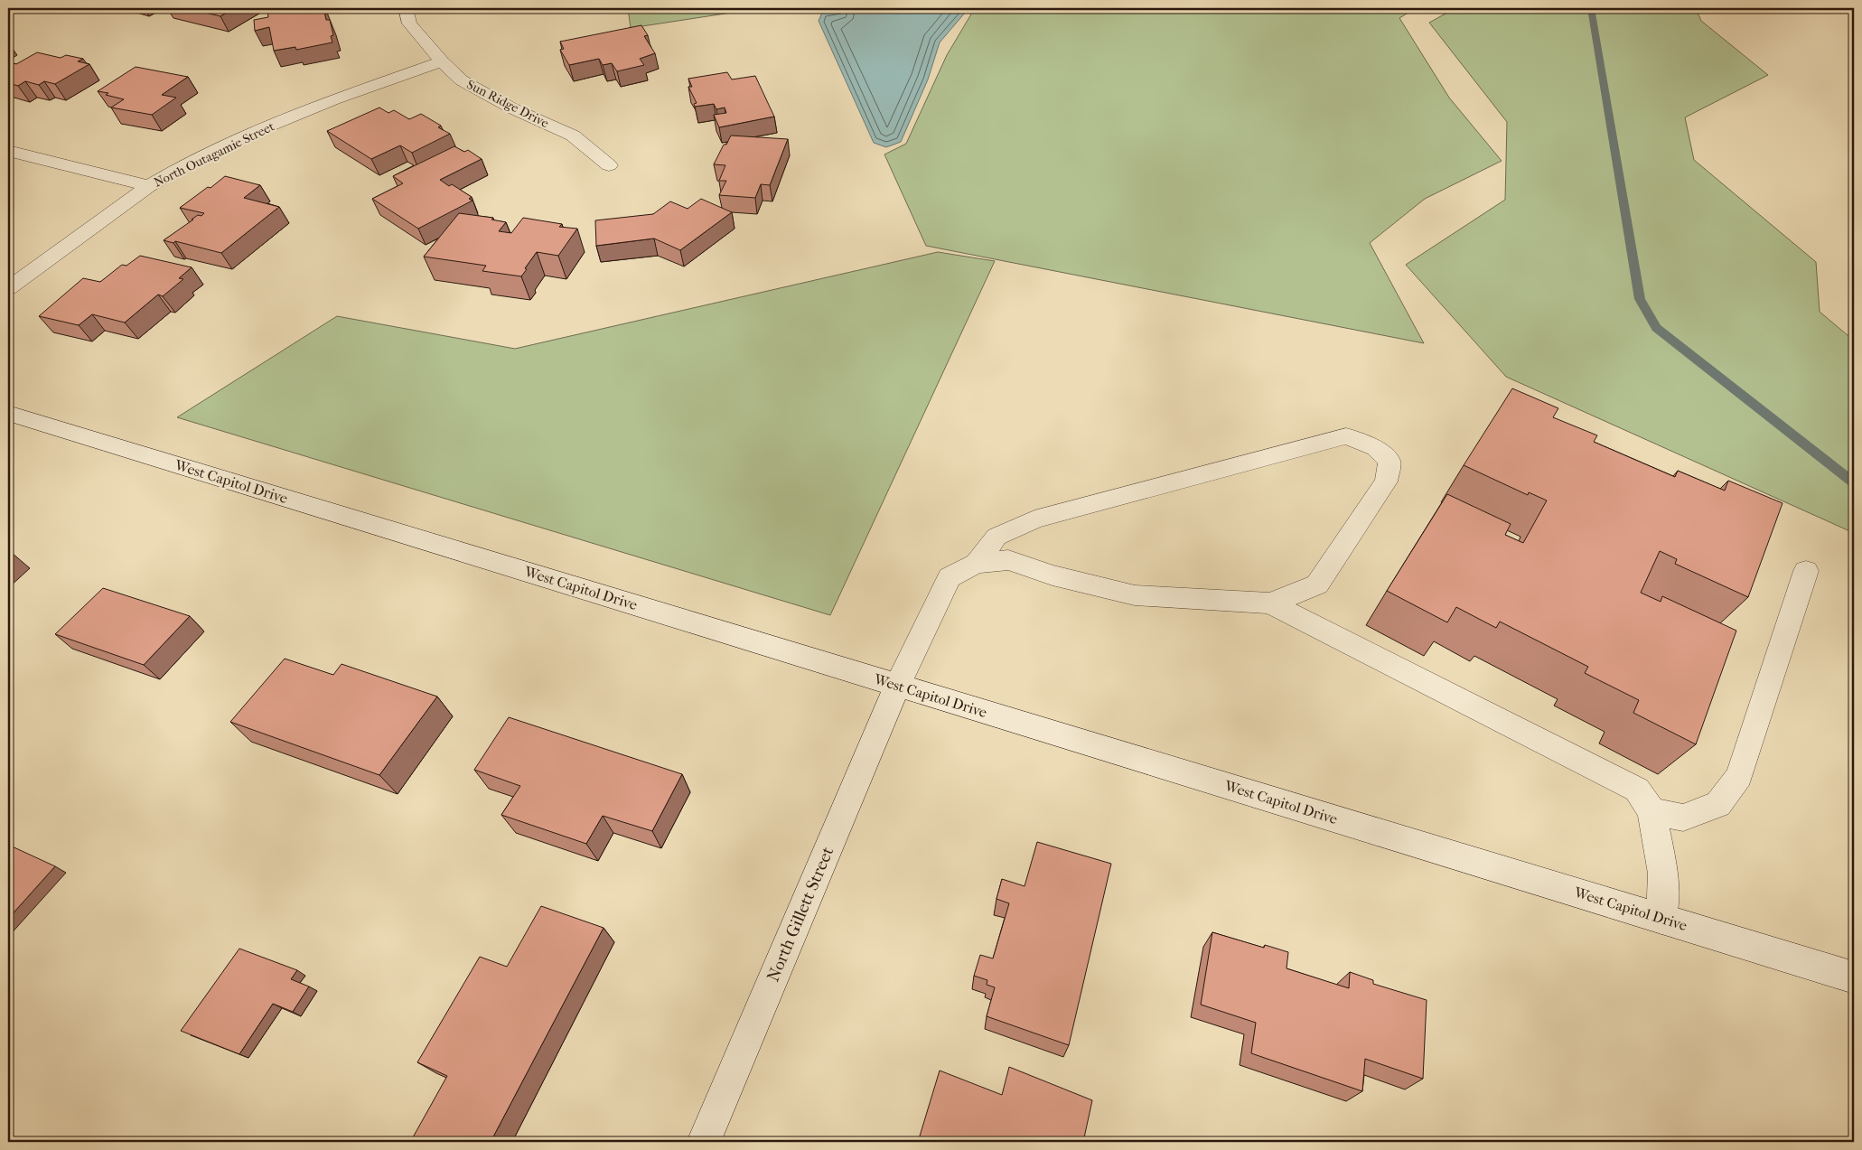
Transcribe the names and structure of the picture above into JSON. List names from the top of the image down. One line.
{"streets":{"street":["Sun Ridge Drive","North Outagamie Street","West Capitol Drive","North Gillett Street"]},"crossings":[["Sun Ridge Drive","North Outagamie Street"],["West Capitol Drive","North Gillett Street"]]}
